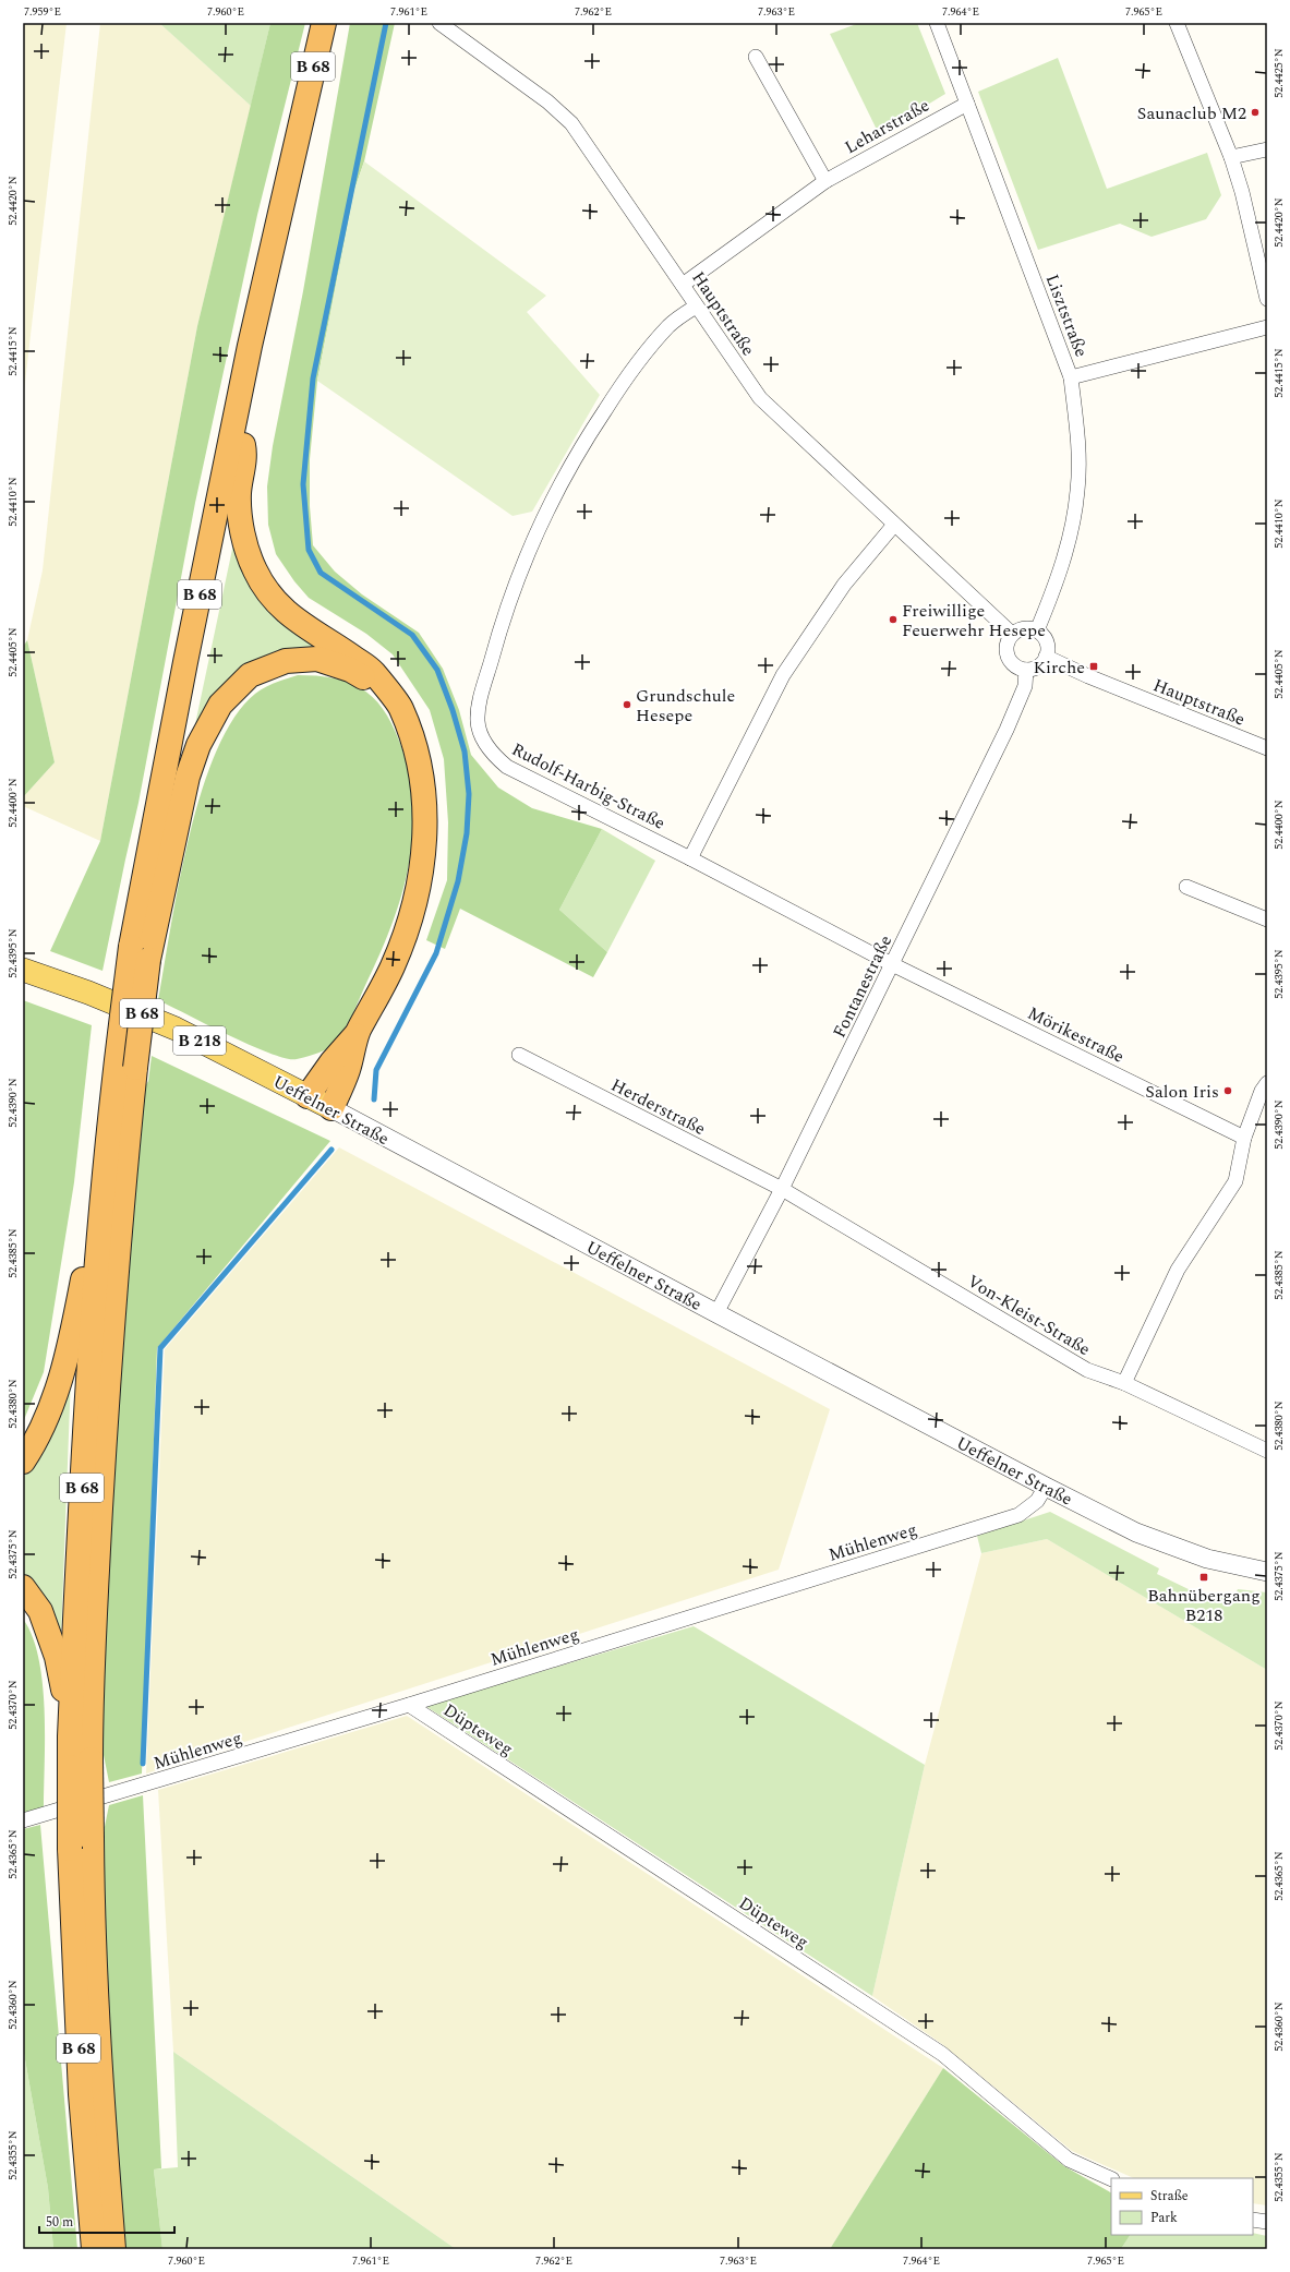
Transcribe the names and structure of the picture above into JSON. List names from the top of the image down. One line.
{"streets":{"highway":["B 68"],"main road":["B 218","Ueffelner Straße"],"street":["Leharstraße","Hauptstraße","Lisztstraße","Rudolf-Harbig-Straße","Fontanestraße","Mörikestraße","Herderstraße","Von-Kleist-Straße","Mühlenweg","Düpteweg"]},"crossings":[["Leharstraße","Hauptstraße"],["Leharstraße","Lisztstraße"],["Hauptstraße","Lisztstraße"],["Hauptstraße","Rudolf-Harbig-Straße"],["Hauptstraße","Fontanestraße"],["Lisztstraße","Fontanestraße"],["Rudolf-Harbig-Straße","Fontanestraße"],["Rudolf-Harbig-Straße","Mörikestraße"],["Fontanestraße","Mörikestraße"],["Fontanestraße","Herderstraße"],["Fontanestraße","Ueffelner Straße"],["Fontanestraße","Von-Kleist-Straße"],["Herderstraße","Von-Kleist-Straße"],["Ueffelner Straße","Mühlenweg"],["Mühlenweg","Düpteweg"]],"places":{"other":["Saunaclub M2","Freiwillige Feuerwehr Hesepe","Grundschule Hesepe","Salon Iris"],"transit":["Kirche","Bahnübergang B218"]},"legend":["Straße","Park"],"scale_bar":"50 m","coordinates":["7.959°E","7.960°E","7.961°E","7.962°E","7.963°E","7.964°E","7.965°E","52.4425°N","52.4420°N","52.4415°N","52.4410°N","52.4405°N","52.4400°N","52.4395°N","52.4390°N","52.4385°N","52.4380°N","52.4375°N","52.4370°N","52.4365°N","52.4360°N","52.4355°N"]}
